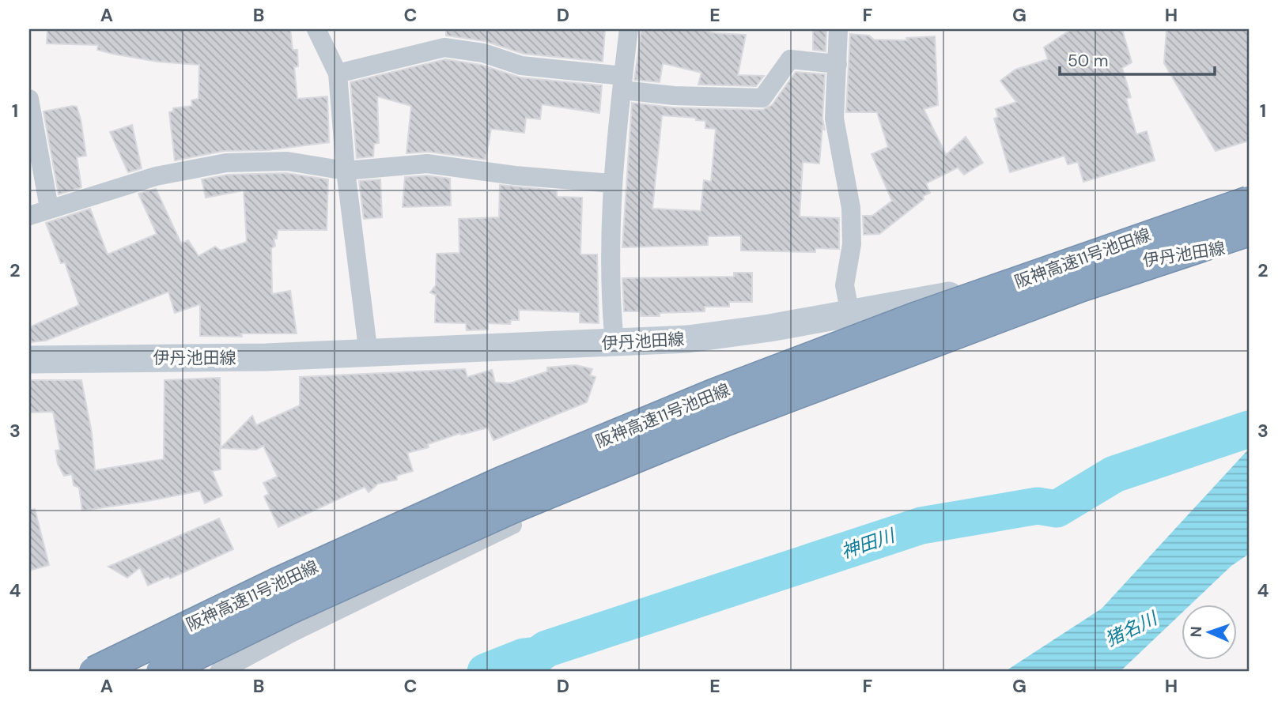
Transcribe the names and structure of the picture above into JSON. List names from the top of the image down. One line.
{"streets":{"highway":["阪神高速11号池田線"],"main road":["伊丹池田線"]},"water":["神田川","猪名川"],"scale_bar":"50 m","north":"left","grid":{"columns":["A","B","C","D","E","F","G","H"],"rows":["1","2","3","4"]}}
